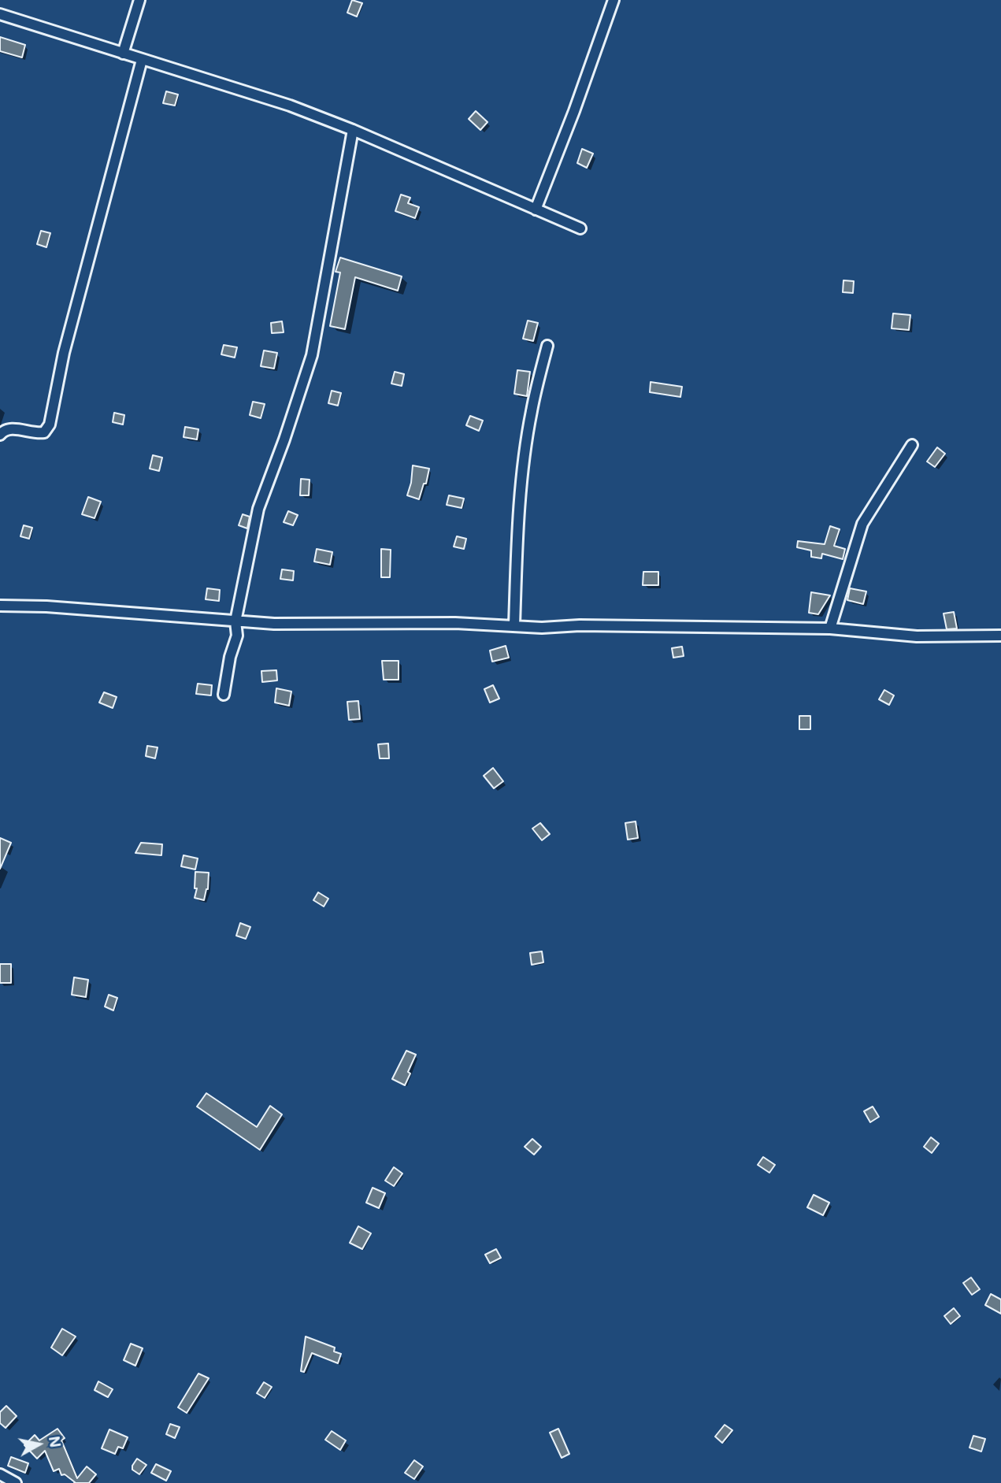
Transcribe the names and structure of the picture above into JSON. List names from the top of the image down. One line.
{"north":"right"}
